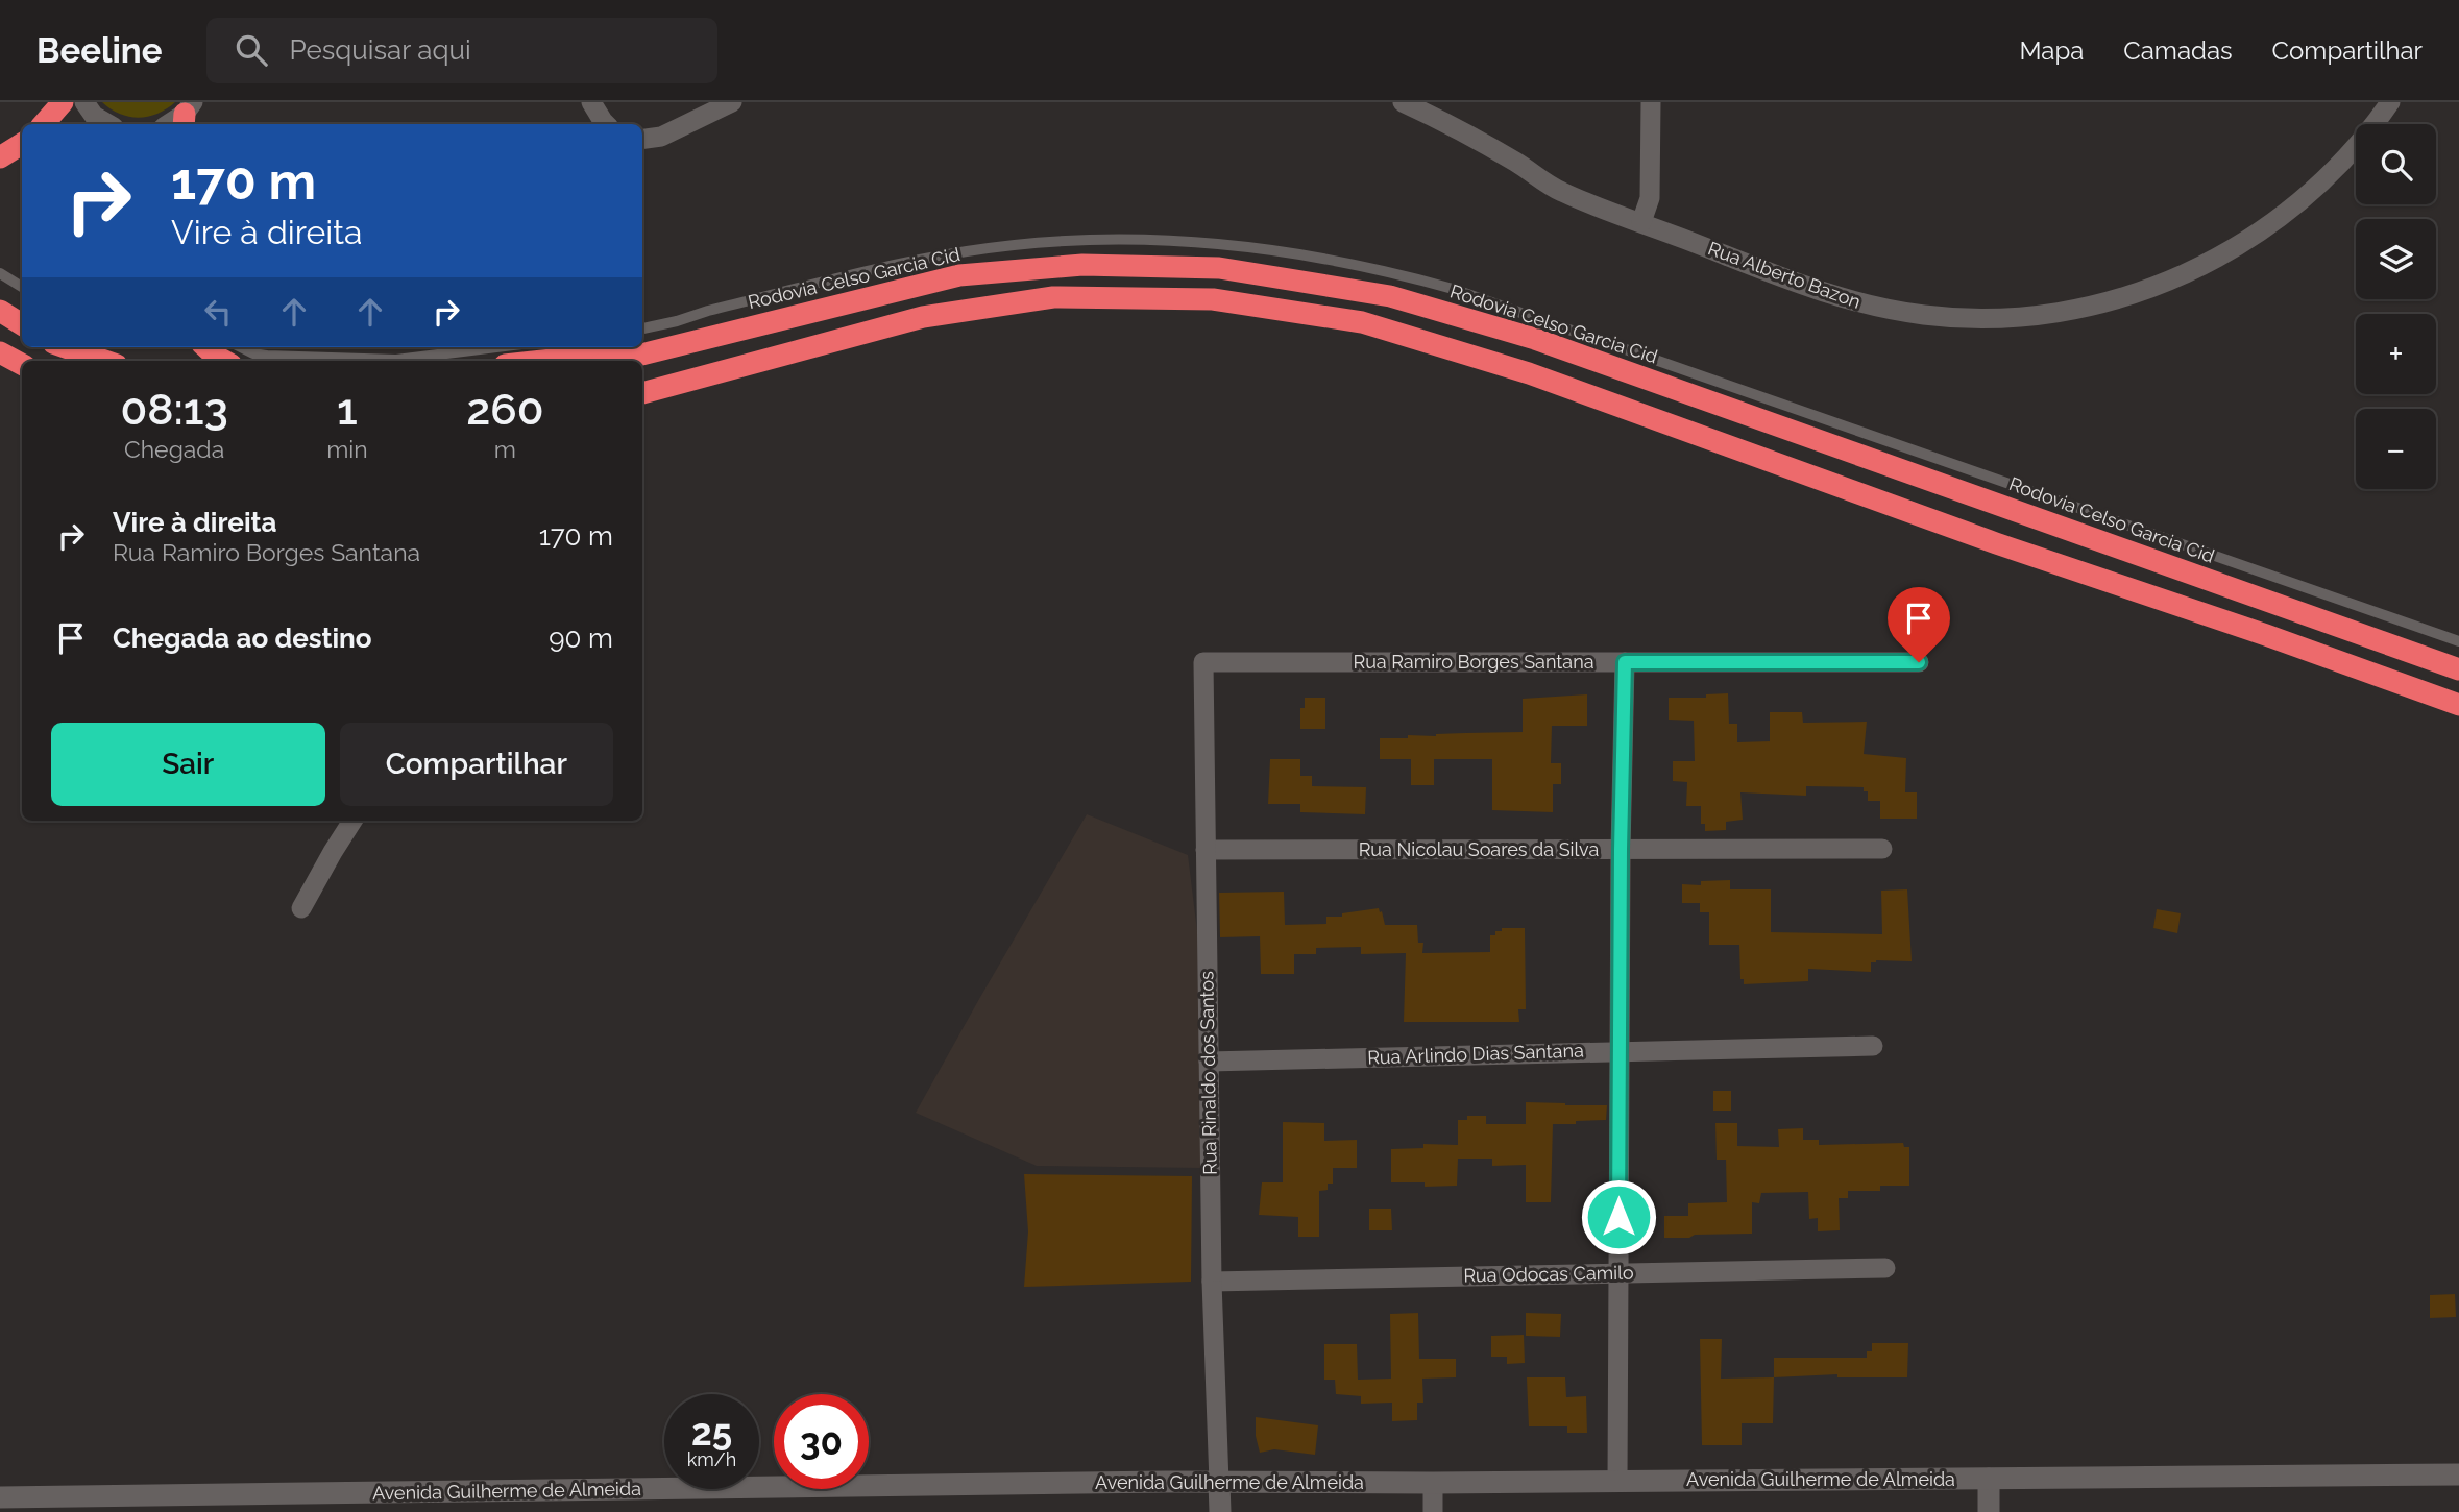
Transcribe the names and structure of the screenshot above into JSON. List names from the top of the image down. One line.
{"streets":{"highway":["Rodovia Celso Garcia Cid"],"street":["Rua Alberto Bazon","Rua Ramiro Borges Santana","Rua Nicolau Soares da Silva","Rua Arlindo Dias Santana","Rua Rinaldo dos Santos","Rua Odocas Camilo","Avenida Guilherme de Almeida"]},"crossings":[["Rua Ramiro Borges Santana","Rua Rinaldo dos Santos"],["Rua Nicolau Soares da Silva","Rua Rinaldo dos Santos"],["Rua Arlindo Dias Santana","Rua Rinaldo dos Santos"],["Rua Rinaldo dos Santos","Rua Odocas Camilo"],["Rua Rinaldo dos Santos","Avenida Guilherme de Almeida"]],"page":{"header":"Beeline","search":"Pesquisar aqui","nav":["Mapa","Camadas","Compartilhar"],"map_buttons":["+","−"],"turn":["170 m","Vire à direita"],"eta":["08:13","Chegada","1","min","260","m"],"list":[{"name":"Vire à direita","note":"Rua Ramiro Borges Santana","value":"170 m"},{"name":"Chegada ao destino","value":"90 m"}],"buttons":["Sair","Compartilhar"],"speed":"25 km/h","limit":"30"}}
